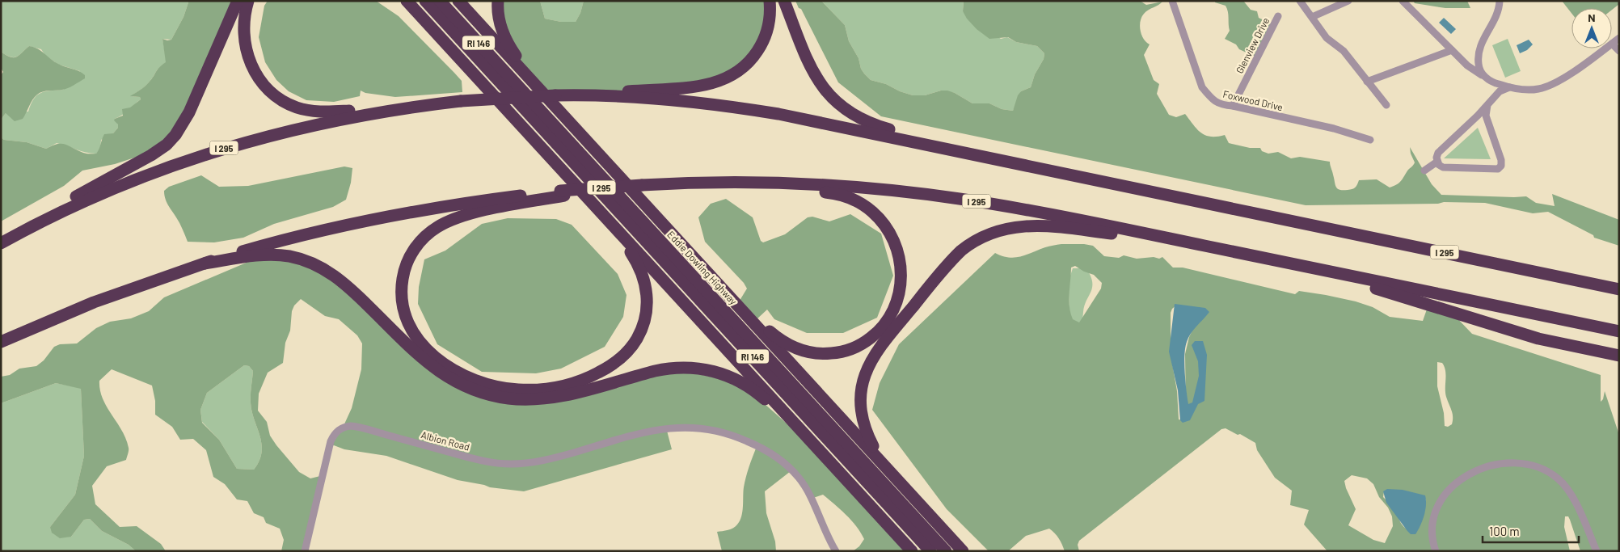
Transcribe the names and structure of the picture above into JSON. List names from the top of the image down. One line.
{"streets":{"highway":["RI 146","I 295","Eddie Dowling Highway"],"street":["Glenview Drive","Foxwood Drive","Albion Road"]},"crossings":[["Glenview Drive","Foxwood Drive"]],"scale_bar":"100 m","north":"top"}
